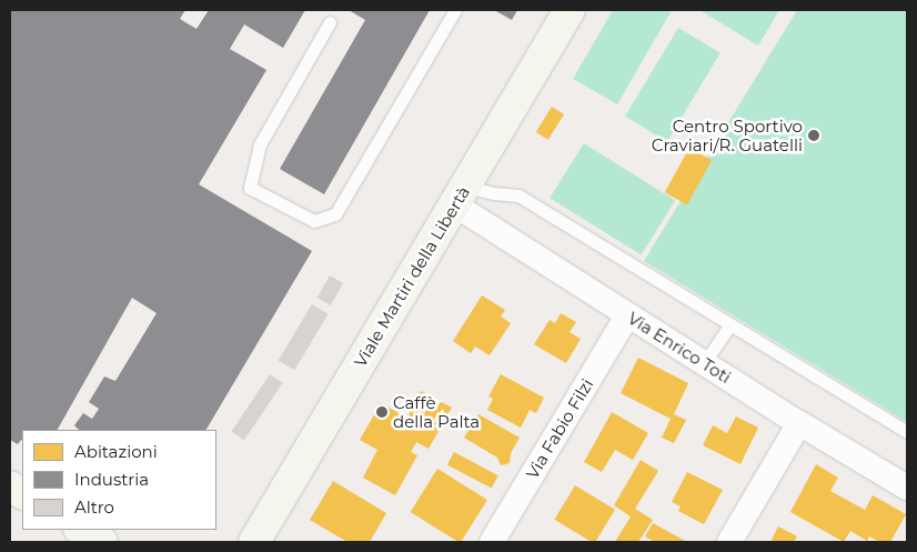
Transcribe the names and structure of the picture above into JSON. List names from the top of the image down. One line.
{"streets":{"street":["Viale Martiri della Libertà","Via Enrico Toti","Via Fabio Filzi"]},"crossings":[["Viale Martiri della Libertà","Via Enrico Toti"],["Via Enrico Toti","Via Fabio Filzi"]],"places":["Centro Sportivo Craviari/R. Guatelli","Caffè della Palta"],"legend":["Abitazioni","Industria","Altro"]}
